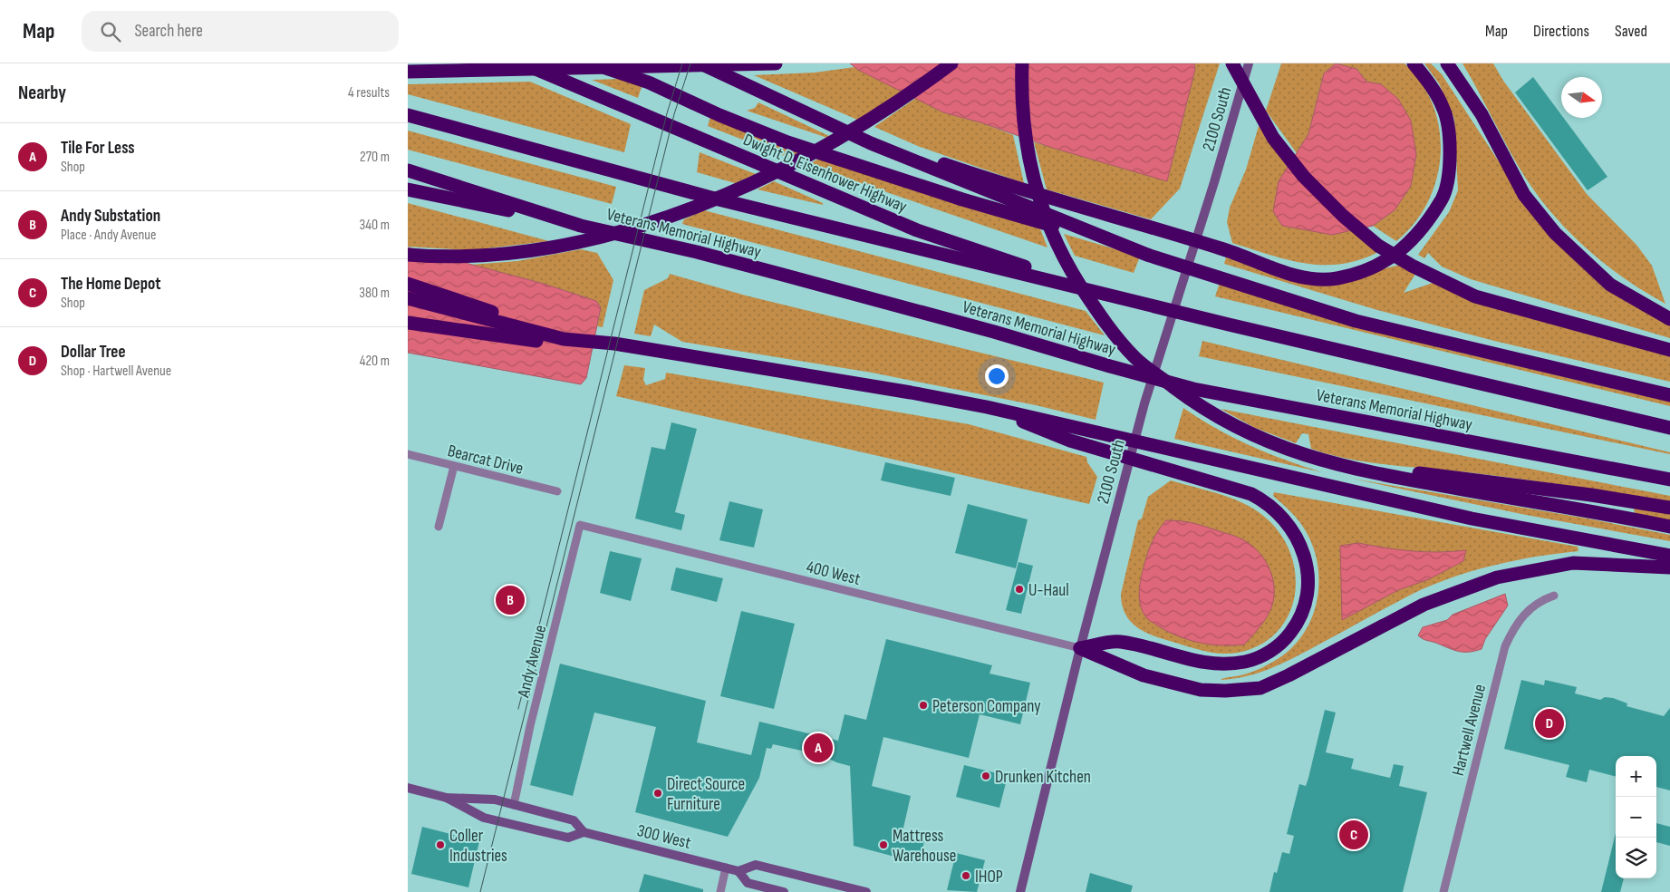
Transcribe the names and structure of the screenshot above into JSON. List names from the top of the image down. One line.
{"streets":{"highway":["Dwight D. Eisenhower Highway","Veterans Memorial Highway"],"main road":["2100 South","300 West"],"street":["Bearcat Drive","400 West","Andy Avenue","Hartwell Avenue"]},"crossings":[["2100 South","400 West"],["400 West","Andy Avenue"],["Andy Avenue","300 West"]],"places":["U-Haul","Peterson Company","Drunken Kitchen","Direct Source Furniture","Coller Industries","Mattress Warehouse","IHOP"],"north":"right","page":{"header":"Map","search":"Search here","nav":["Map","Directions","Saved"],"heading":["Nearby","4 results"],"list":[{"mark":"A","name":"Tile For Less","note":"Shop","value":"270 m"},{"mark":"B","name":"Andy Substation","note":"Place · Andy Avenue","value":"340 m"},{"mark":"C","name":"The Home Depot","note":"Shop","value":"380 m"},{"mark":"D","name":"Dollar Tree","note":"Shop · Hartwell Avenue","value":"420 m"}],"pins":["B","D","A","C"],"map_buttons":["+","−"]}}
